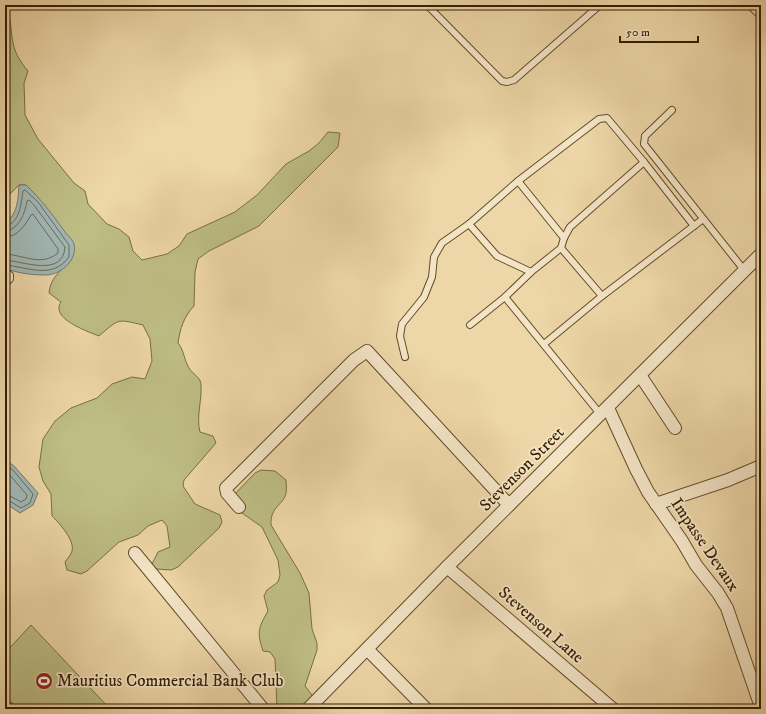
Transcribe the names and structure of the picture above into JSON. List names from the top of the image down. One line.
{"streets":{"street":["Stevenson Street","Impasse Devaux","Stevenson Lane"]},"crossings":[["Stevenson Street","Impasse Devaux"],["Stevenson Street","Stevenson Lane"]],"places":{"sports":["Mauritius Commercial Bank Club"]},"scale_bar":"50 m"}
